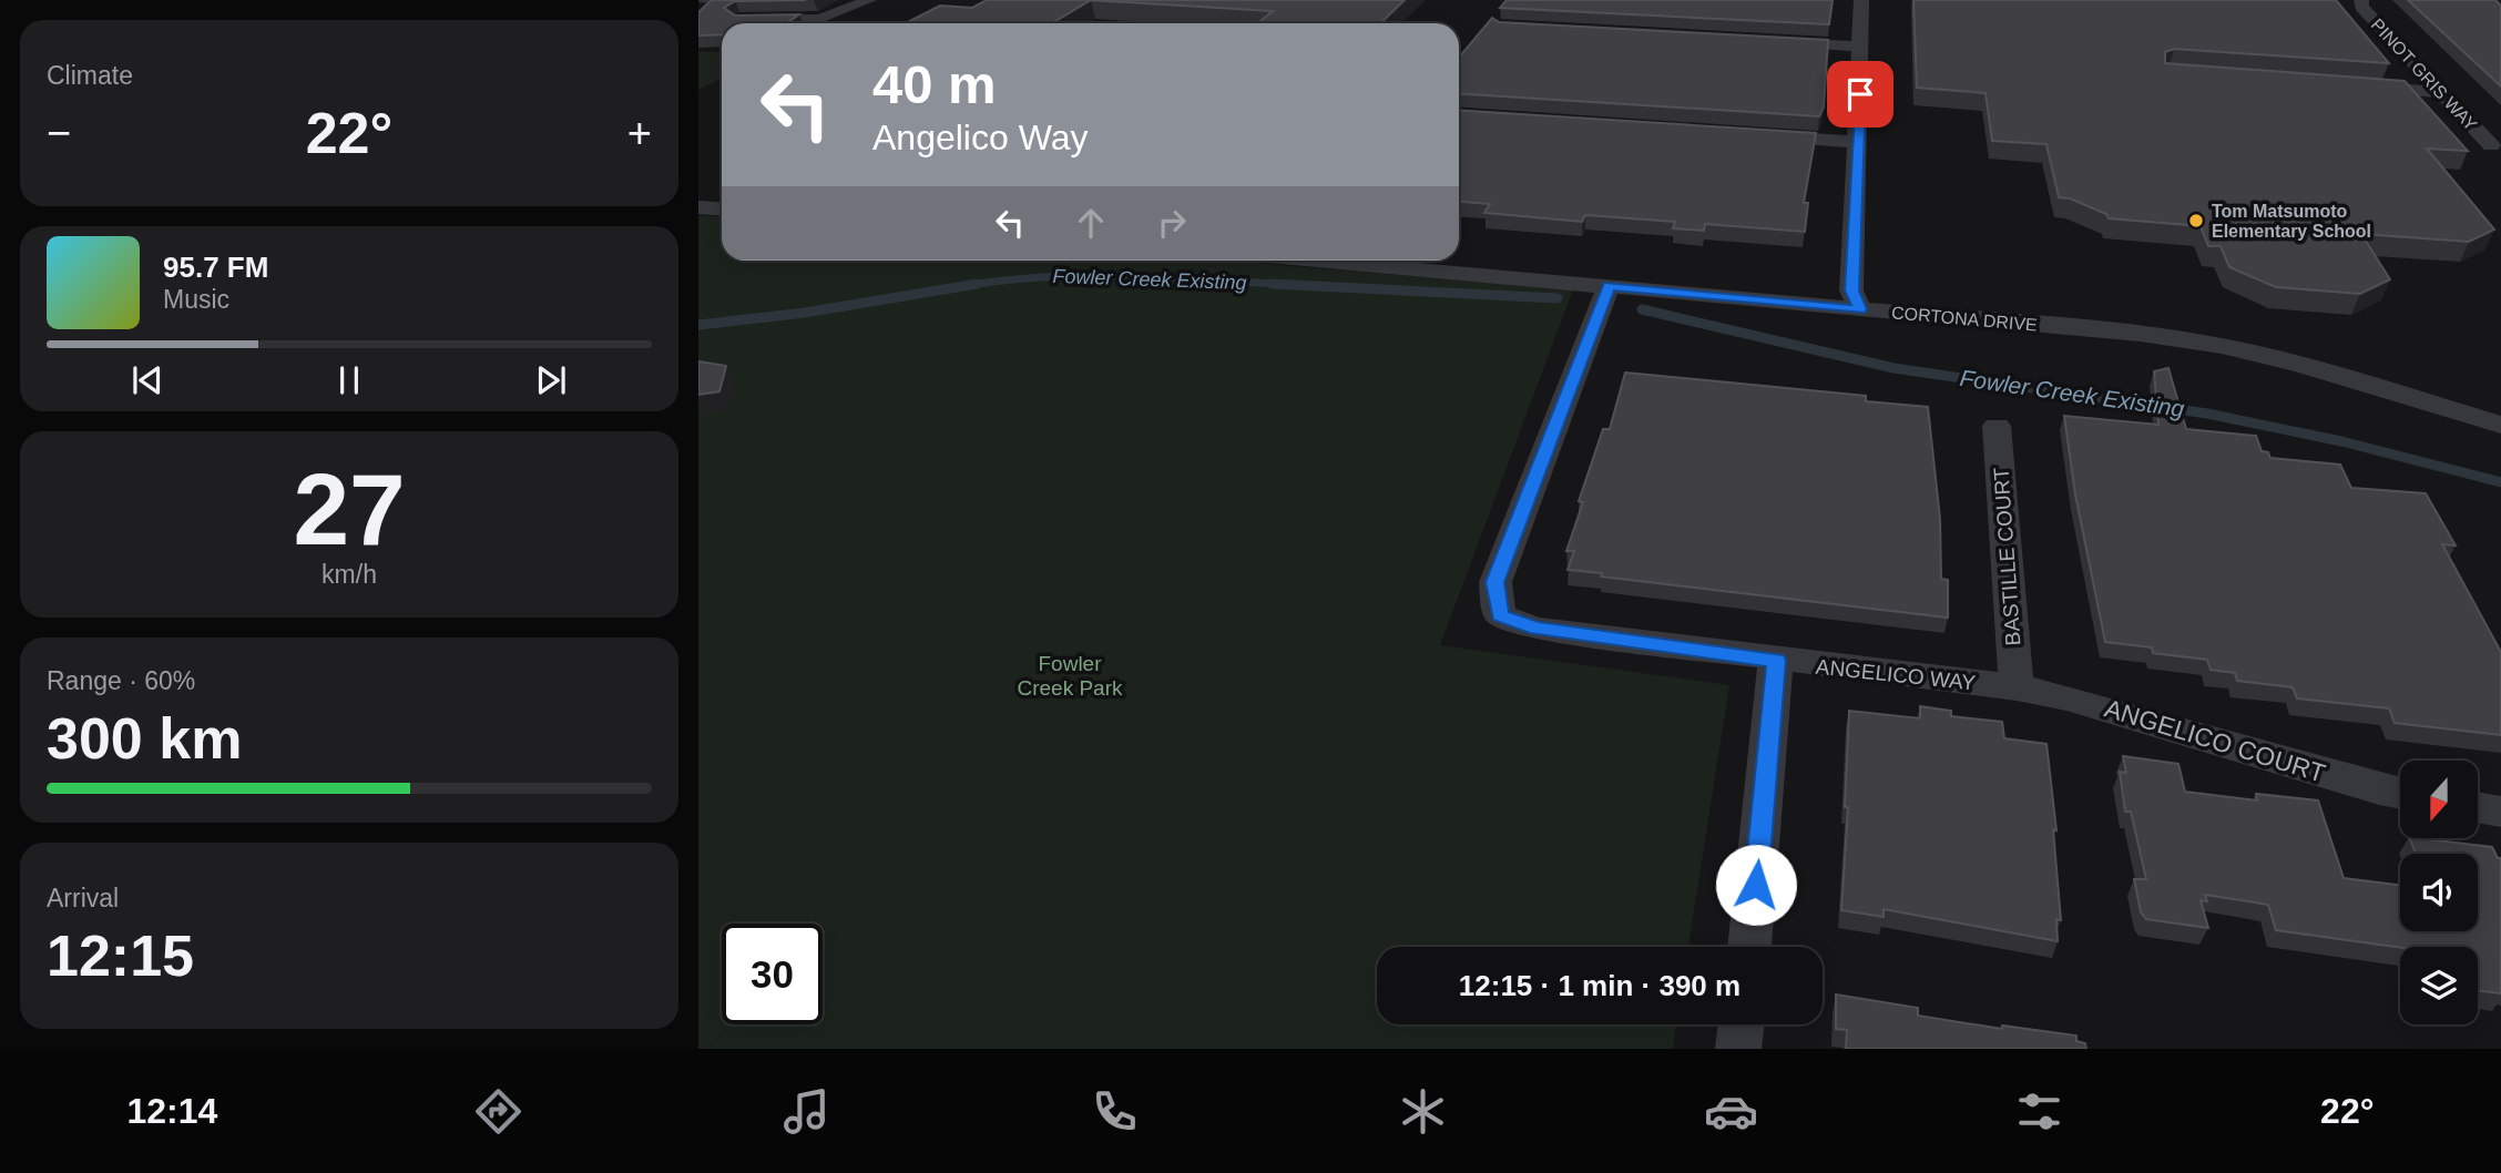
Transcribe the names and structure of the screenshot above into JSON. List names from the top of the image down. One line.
{"streets":{"street":["PINOT GRIS WAY","CORTONA DRIVE","BASTILLE COURT","ANGELICO WAY","ANGELICO COURT"]},"crossings":[["CORTONA DRIVE","ANGELICO WAY"],["BASTILLE COURT","ANGELICO WAY"],["BASTILLE COURT","ANGELICO COURT"],["ANGELICO WAY","ANGELICO COURT"]],"water":["Fowler Creek Existing"],"parks":["Fowler Creek Park"],"places":["Tom Matsumoto Elementary School"],"north":"bottom","page":{"tile":["Climate",["27","km/h"],["Range · 60%","300 km"],["Arrival","12:15"]],"turn":["40 m","Angelico Way"],"heat":["−","22°","+"],"song":["95.7 FM","Music"],"limit":"30","trip":"12:15 · 1 min · 390 m","tabs":["12:14","22°"]}}
